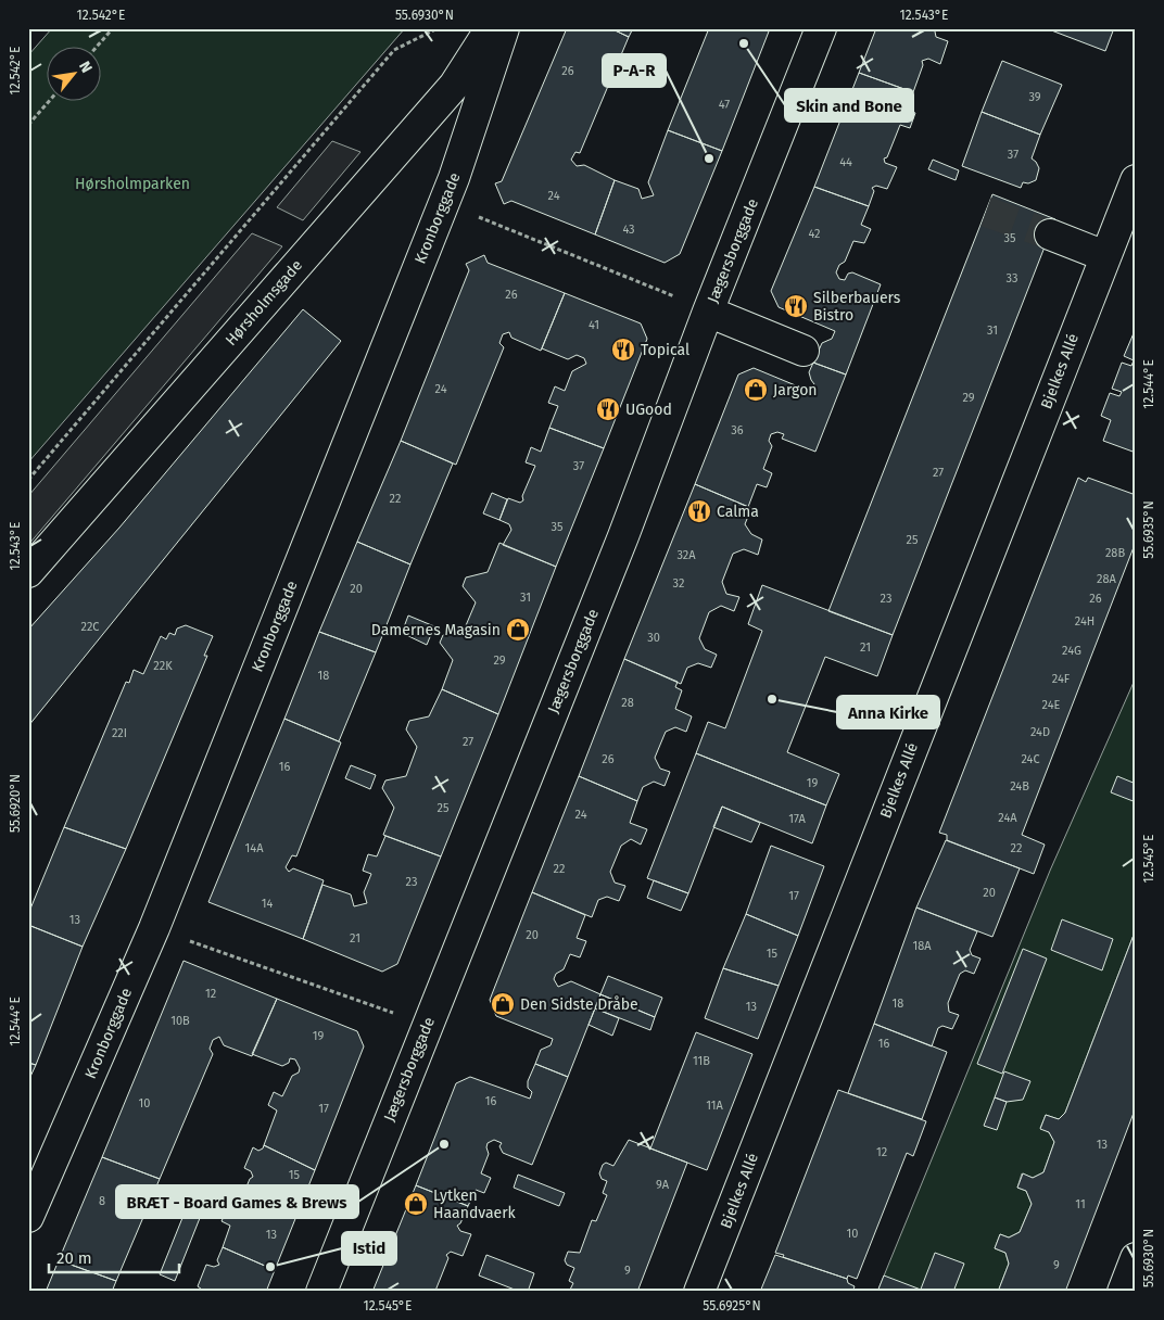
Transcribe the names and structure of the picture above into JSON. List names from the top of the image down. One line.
{"streets":{"street":["Kronborggade","Jægersborggade","Hørsholmsgade","Bjelkes Allé"]},"parks":["Hørsholmparken"],"places":{"other":["Skin and Bone","P-A-R","Anna Kirke","BRÆT - Board Games & Brews","Istid"],"restaurant":["Silberbauers Bistro","Topical","UGood","Calma"],"shop":["Jargon","Damernes Magasin","Den Sidste Dråbe","Lytken Haandvaerk"]},"house_numbers":["26","39","47","37","44","24","43","42","35","33","26","41","31","24","29","36","37","27","22","35","25","28B","32A","28A","32","20","31","23","26","24H","22C","30","21","24G","29","22K","18","24F","28","24E","24D","22I","27","26","24C","16","19","24B","25","24","24A","17A","14A","22","22","23","20","17","14","13","20","21","18A","15","12","18","13","10B","19","16","11B","16","10","11A","17","13","12","15","9A","8","11","10","13","9","9"],"scale_bar":"20 m","north":"top right","coordinates":["12.542°E","55.6930°N","12.543°E","12.544°E","55.6935°N","55.6920°N","12.545°E","55.6925°N"]}
